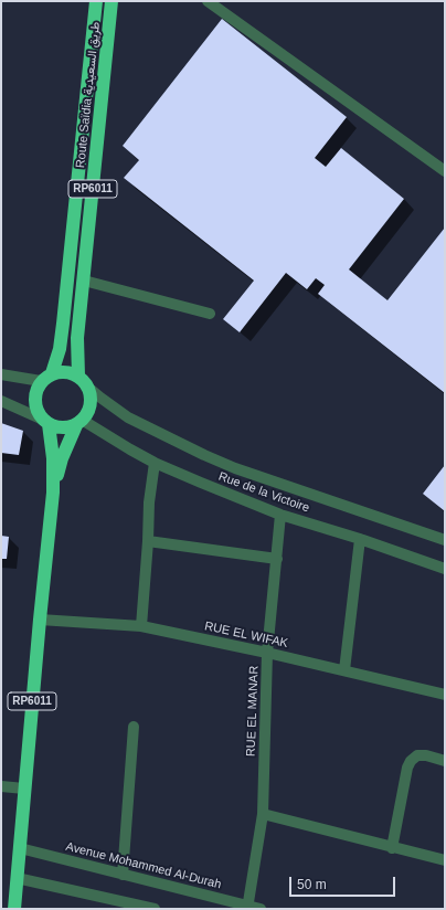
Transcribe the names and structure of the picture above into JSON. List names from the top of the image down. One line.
{"streets":{"highway":["Route Saïdia طريق السعيدية","RP6011"],"street":["Rue de la Victoire","RUE EL WIFAK","RUE EL MANAR","Avenue Mohammed Al-Durah"]},"crossings":[["Route Saïdia طريق السعيدية","RP6011"],["Route Saïdia طريق السعيدية","Rue de la Victoire"],["RP6011","Rue de la Victoire"],["RP6011","RUE EL WIFAK"],["RP6011","Avenue Mohammed Al-Durah"],["Rue de la Victoire","RUE EL MANAR"],["RUE EL WIFAK","RUE EL MANAR"],["RUE EL MANAR","Avenue Mohammed Al-Durah"]],"scale_bar":"50 m"}
